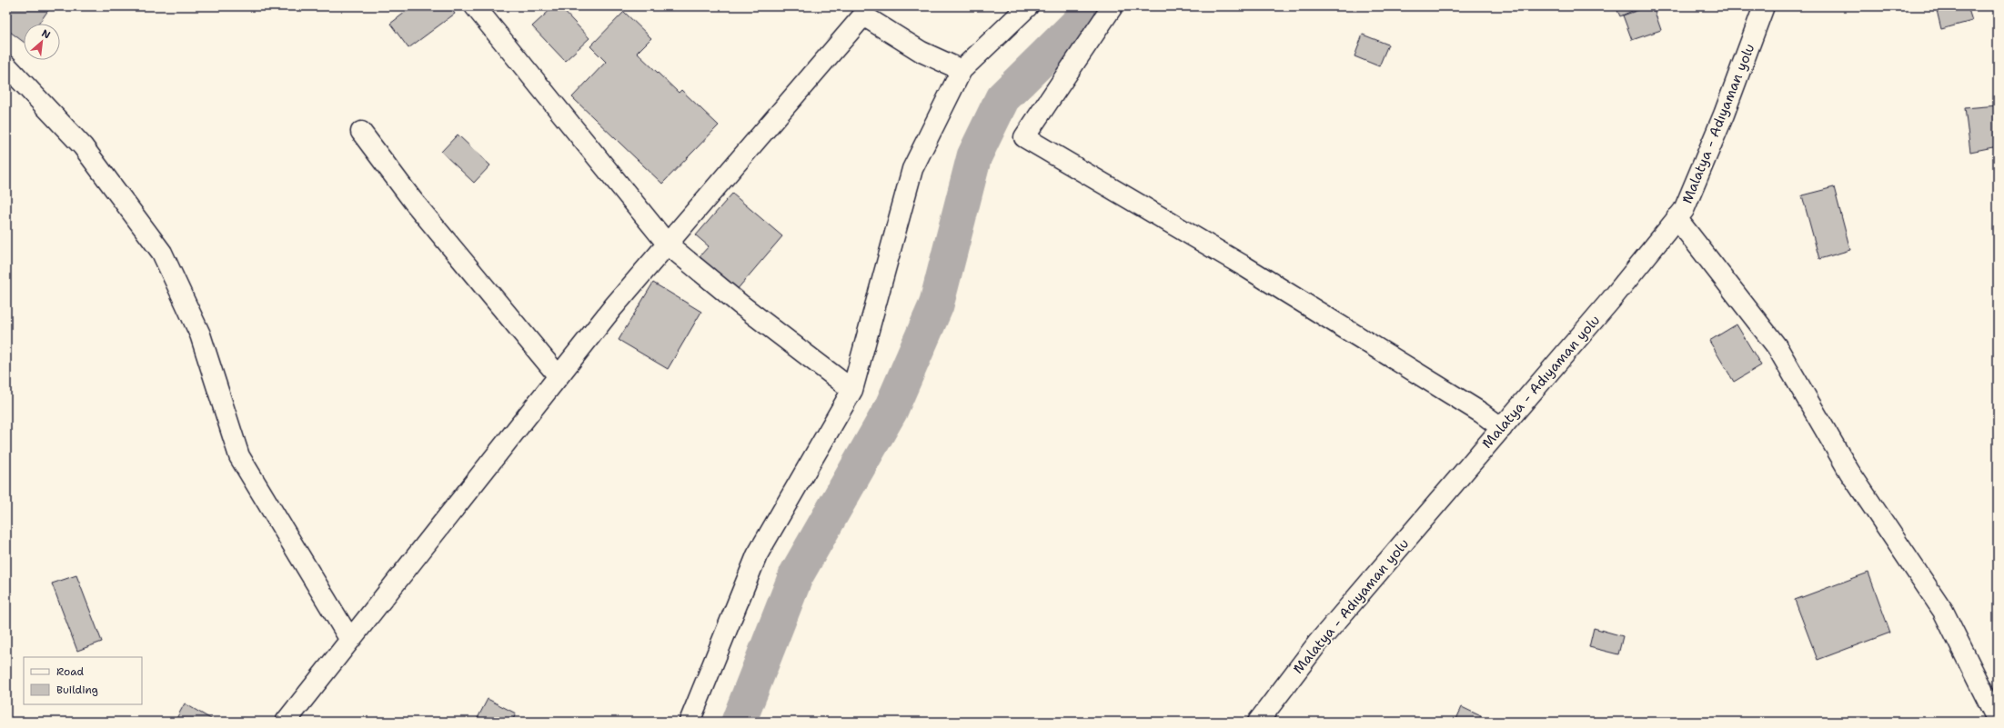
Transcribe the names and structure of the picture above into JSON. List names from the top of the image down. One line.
{"streets":{"street":["Malatya - Adıyaman yolu"]},"legend":["Road","Building"],"north":"top right"}
